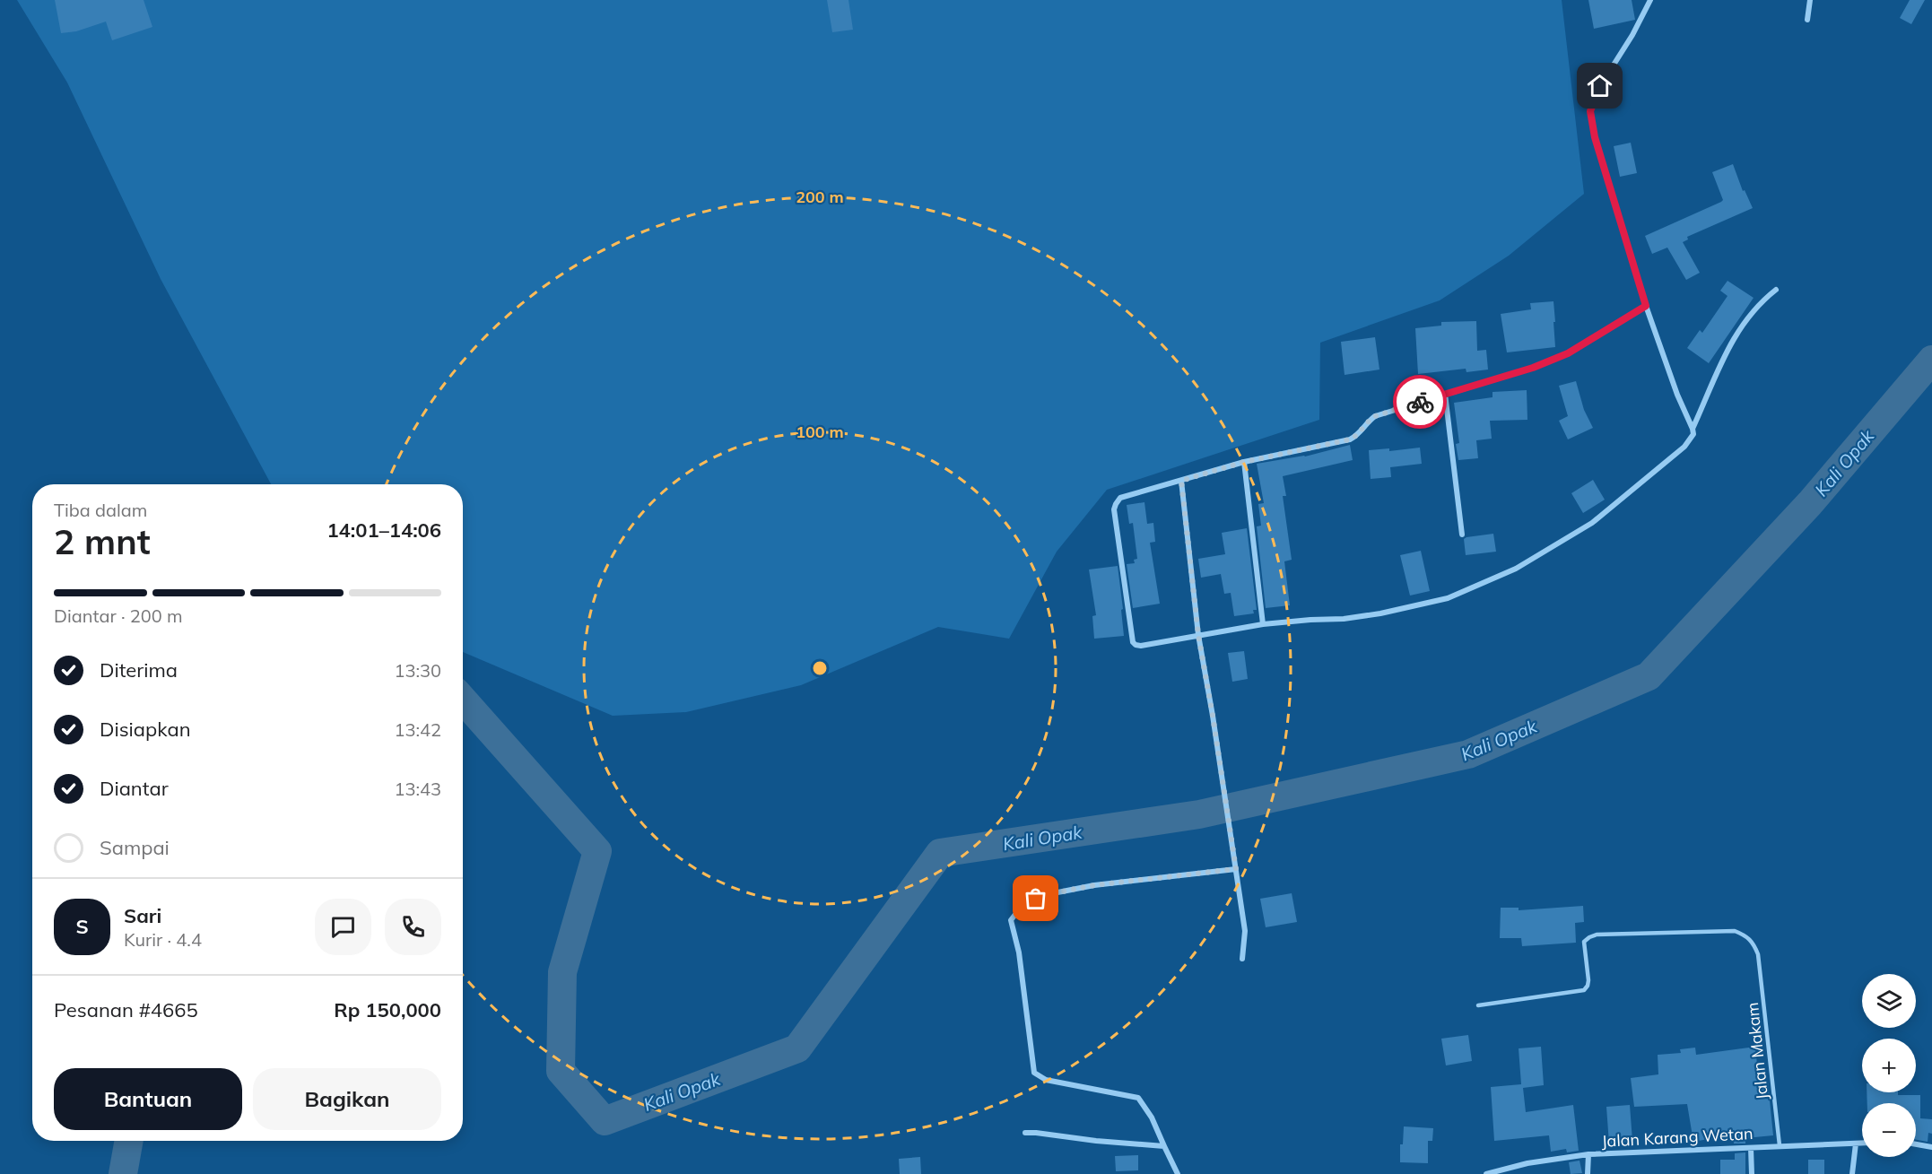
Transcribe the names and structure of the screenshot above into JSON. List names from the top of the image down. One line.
{"streets":{"street":["Jalan Karang Wetan"],"lane":["Jalan Makam"]},"crossings":[["Jalan Makam","Jalan Karang Wetan"]],"water":["Kali Opak"],"page":{"heading":["2 mnt","Tiba dalam","14:01–14:06"],"panel":["Sari","Kurir · 4.4","Pesanan #4665","Rp 150,000"],"bar":"Diantar · 200 m","list":[["Diterima","13:30"],["Disiapkan","13:42"],["Diantar","13:43"],"Sampai"],"round":"S","map_buttons":["+","−"],"buttons":["Bantuan","Bagikan"]},"rings":["200 m","100 m"]}
